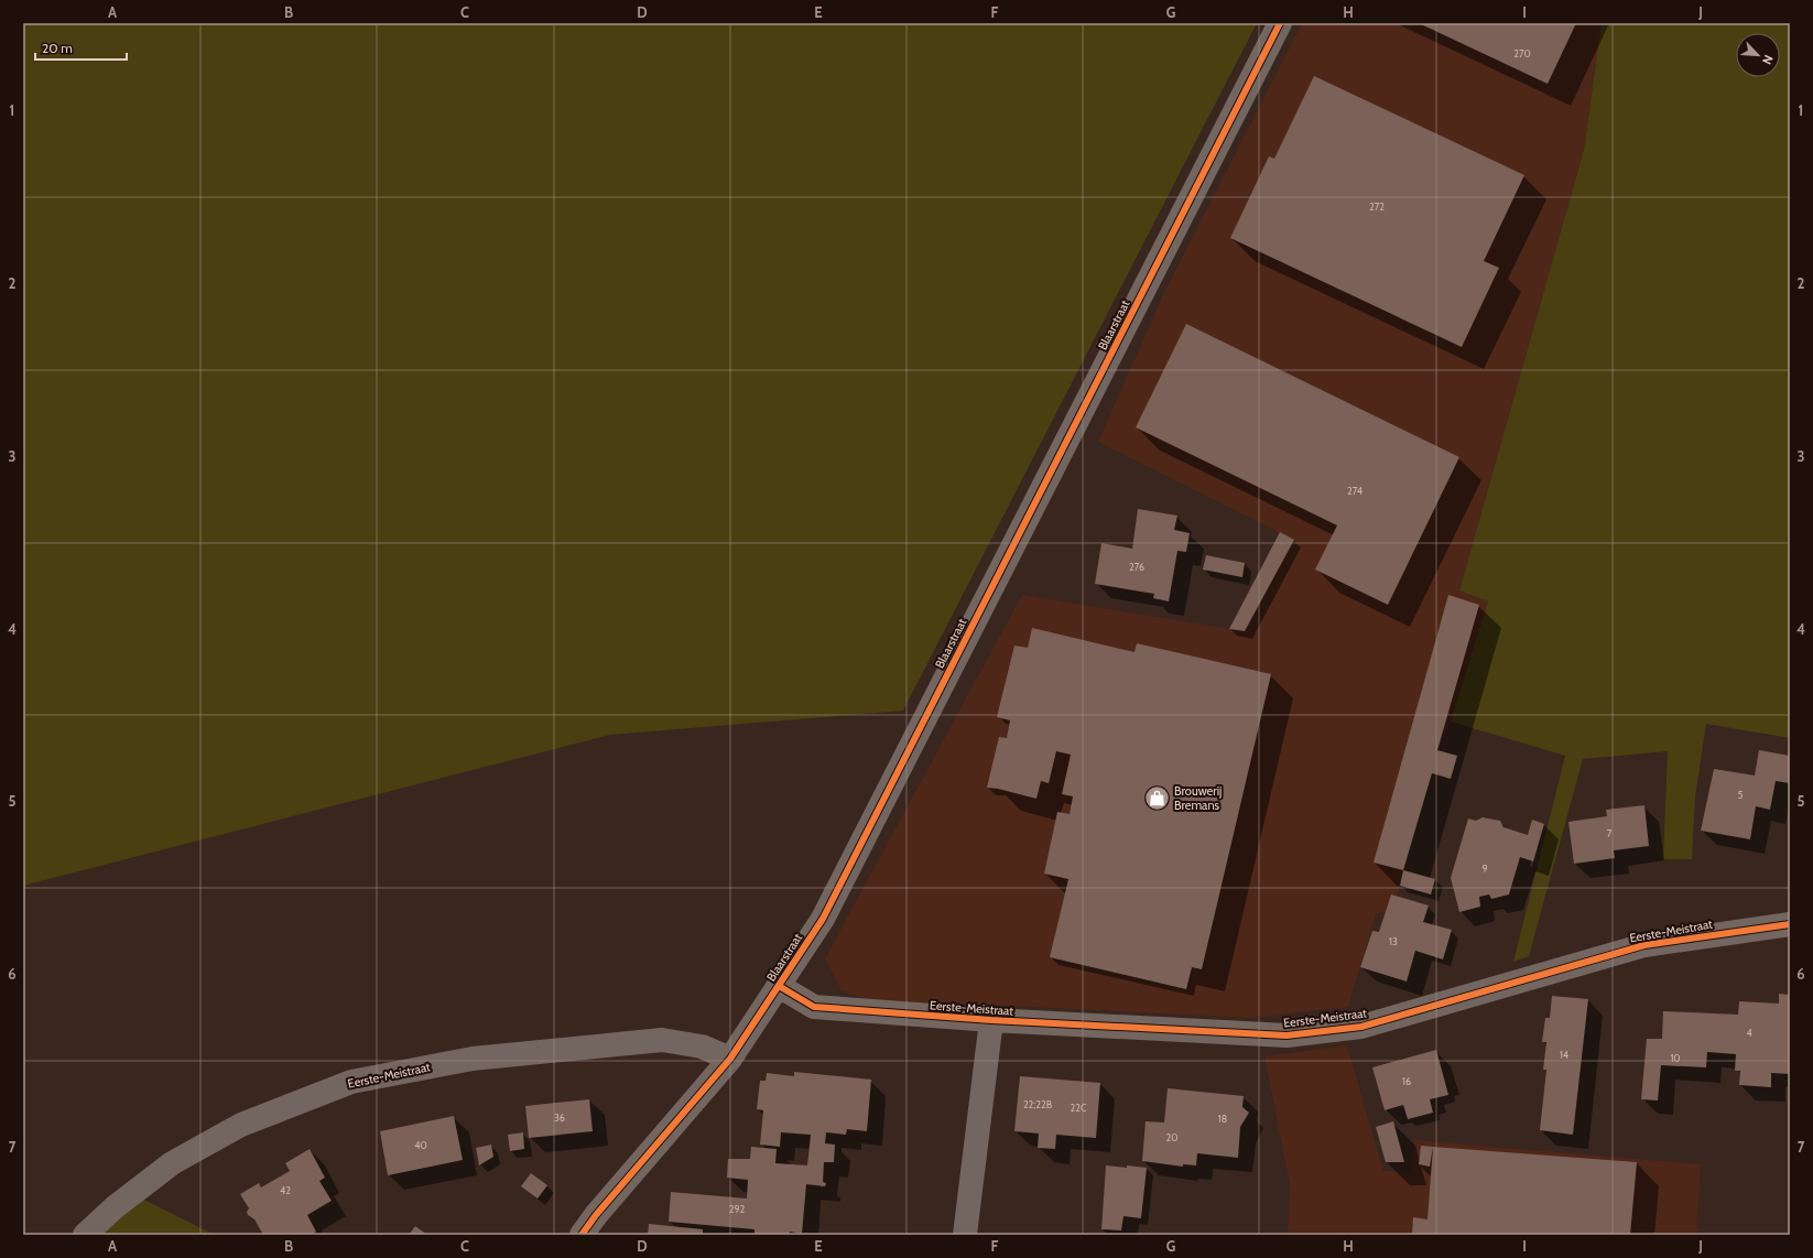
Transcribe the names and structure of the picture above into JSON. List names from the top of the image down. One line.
{"streets":{"street":["Blaarstraat","Eerste-Meistraat"]},"crossings":[["Blaarstraat","Eerste-Meistraat"]],"places":{"shop":["Brouwerij Bremans"]},"house_numbers":["270","272","274","276","5","7","9","13","4","14","10","16","22;22B","22C","36","18","20","40","42","292"],"scale_bar":"20 m","north":"bottom right","grid":{"columns":["A","B","C","D","E","F","G","H","I","J"],"rows":["1","2","3","4","5","6","7"]}}
